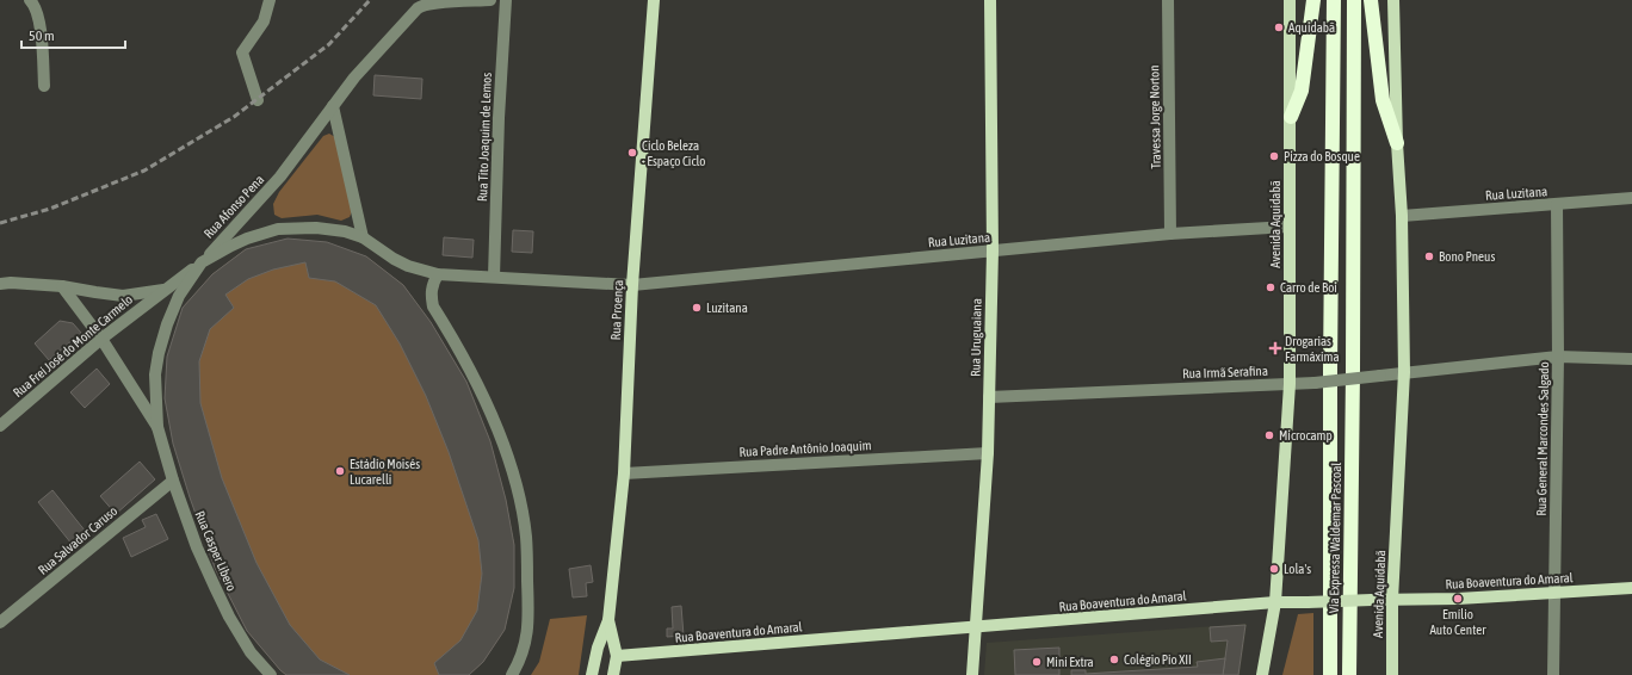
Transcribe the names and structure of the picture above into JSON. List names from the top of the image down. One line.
{"streets":{"highway":["Via Expressa Waldemar Pascoal"],"main road":["Avenida Aquidabã","Rua Proença","Rua Uruguaiana","Rua Boaventura do Amaral"],"street":["Travessa Jorge Norton","Rua Tito Joaquim de Lemos","Rua Luzitana","Rua Afonso Pena","Rua Frei José do Monte Carmelo","Rua Irmã Serafina","Rua General Marcondes Salgado","Rua Padre Antônio Joaquim","Rua Salvador Caruso","Rua Casper Libero"]},"crossings":[["Travessa Jorge Norton","Rua Luzitana"],["Rua Tito Joaquim de Lemos","Rua Luzitana"],["Rua Luzitana","Rua Afonso Pena"],["Rua Luzitana","Avenida Aquidabã"],["Rua Luzitana","Rua Proença"],["Rua Luzitana","Rua Uruguaiana"],["Rua Luzitana","Rua General Marcondes Salgado"],["Rua Luzitana","Rua Casper Libero"],["Rua Afonso Pena","Rua Frei José do Monte Carmelo"],["Rua Afonso Pena","Rua Casper Libero"],["Avenida Aquidabã","Rua Irmã Serafina"],["Avenida Aquidabã","Rua Boaventura do Amaral"],["Rua Proença","Rua Padre Antônio Joaquim"],["Rua Proença","Rua Boaventura do Amaral"],["Rua Uruguaiana","Rua Irmã Serafina"],["Rua Uruguaiana","Rua Padre Antônio Joaquim"],["Rua Uruguaiana","Rua Boaventura do Amaral"],["Rua Frei José do Monte Carmelo","Rua Casper Libero"],["Rua Irmã Serafina","Rua General Marcondes Salgado"],["Rua General Marcondes Salgado","Rua Boaventura do Amaral"],["Rua Salvador Caruso","Rua Casper Libero"]],"places":{"other":["Aquidabã","Ciclo Beleza - Espaço Ciclo","Pizza do Bosque","Bono Pneus","Carro de Boi","Luzitana","Microcamp","Estádio Moisés Lucarelli","Lola's","Emílio Auto Center","Colégio Pio XII","Mini Extra"],"health":["Drogarias Farmáxima"]},"scale_bar":"50 m"}
